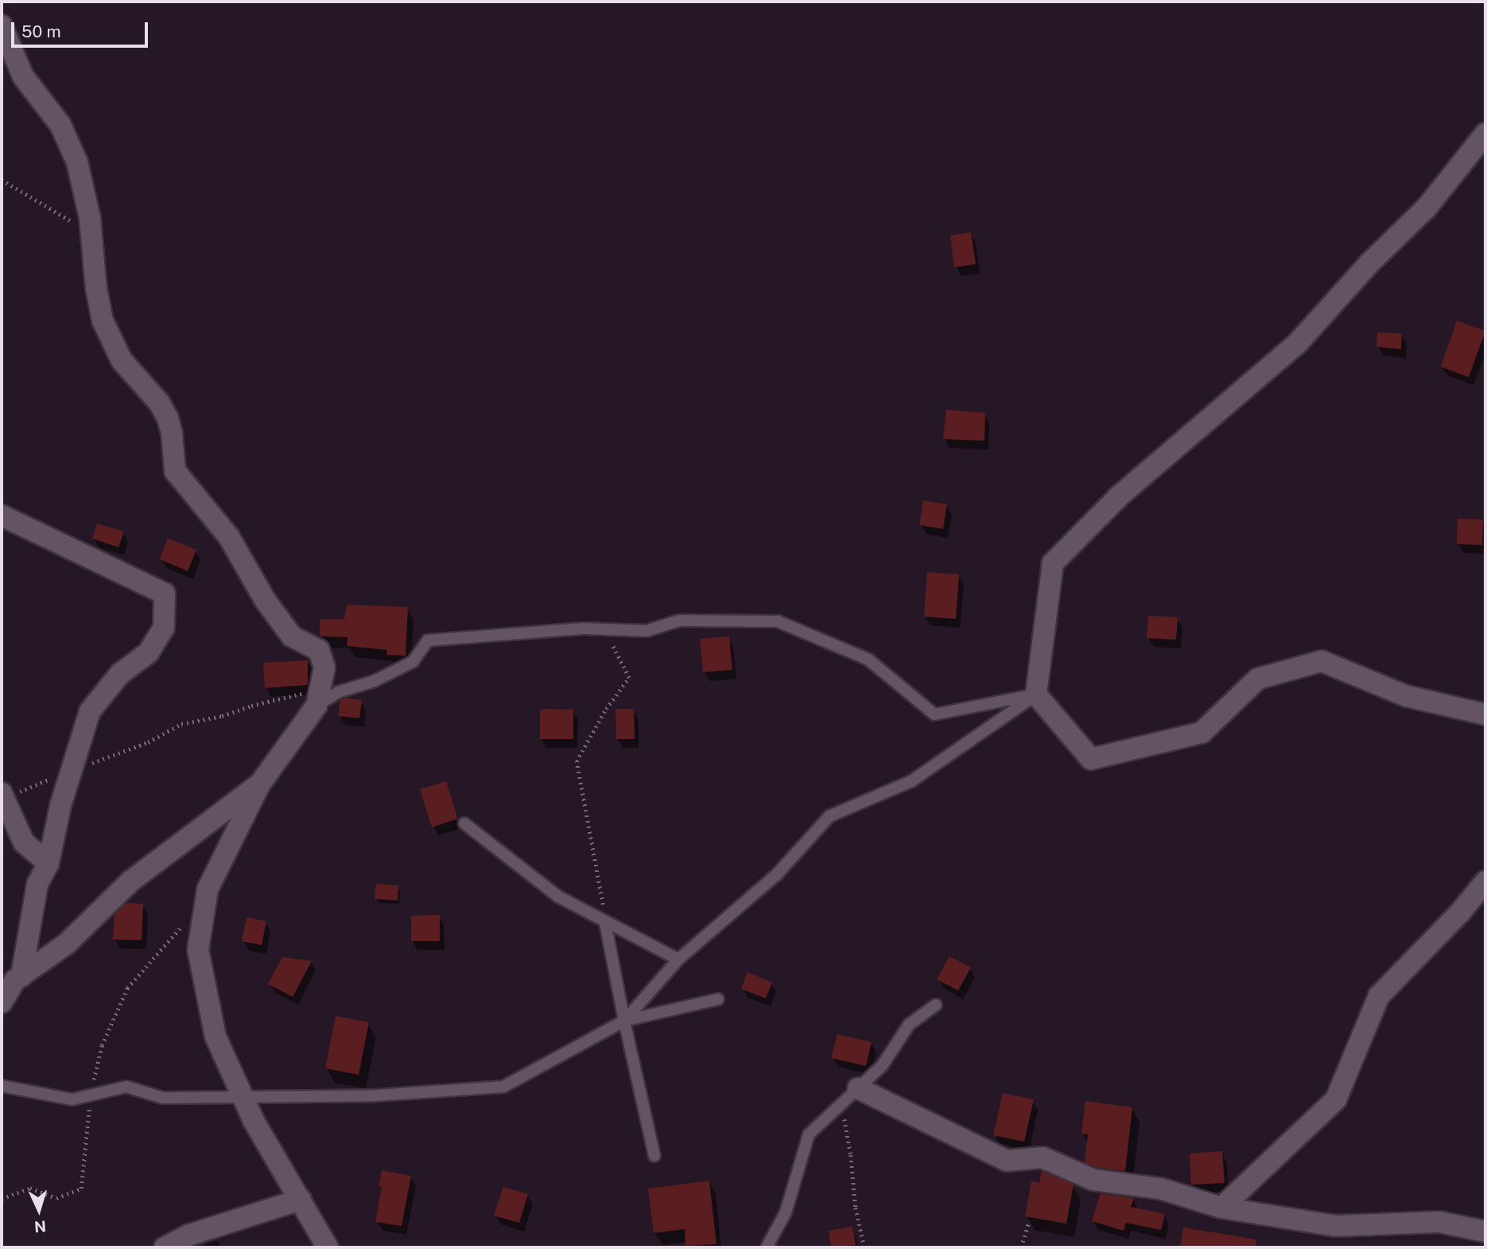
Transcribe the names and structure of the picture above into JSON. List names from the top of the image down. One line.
{"scale_bar":"50 m","north":"bottom"}
